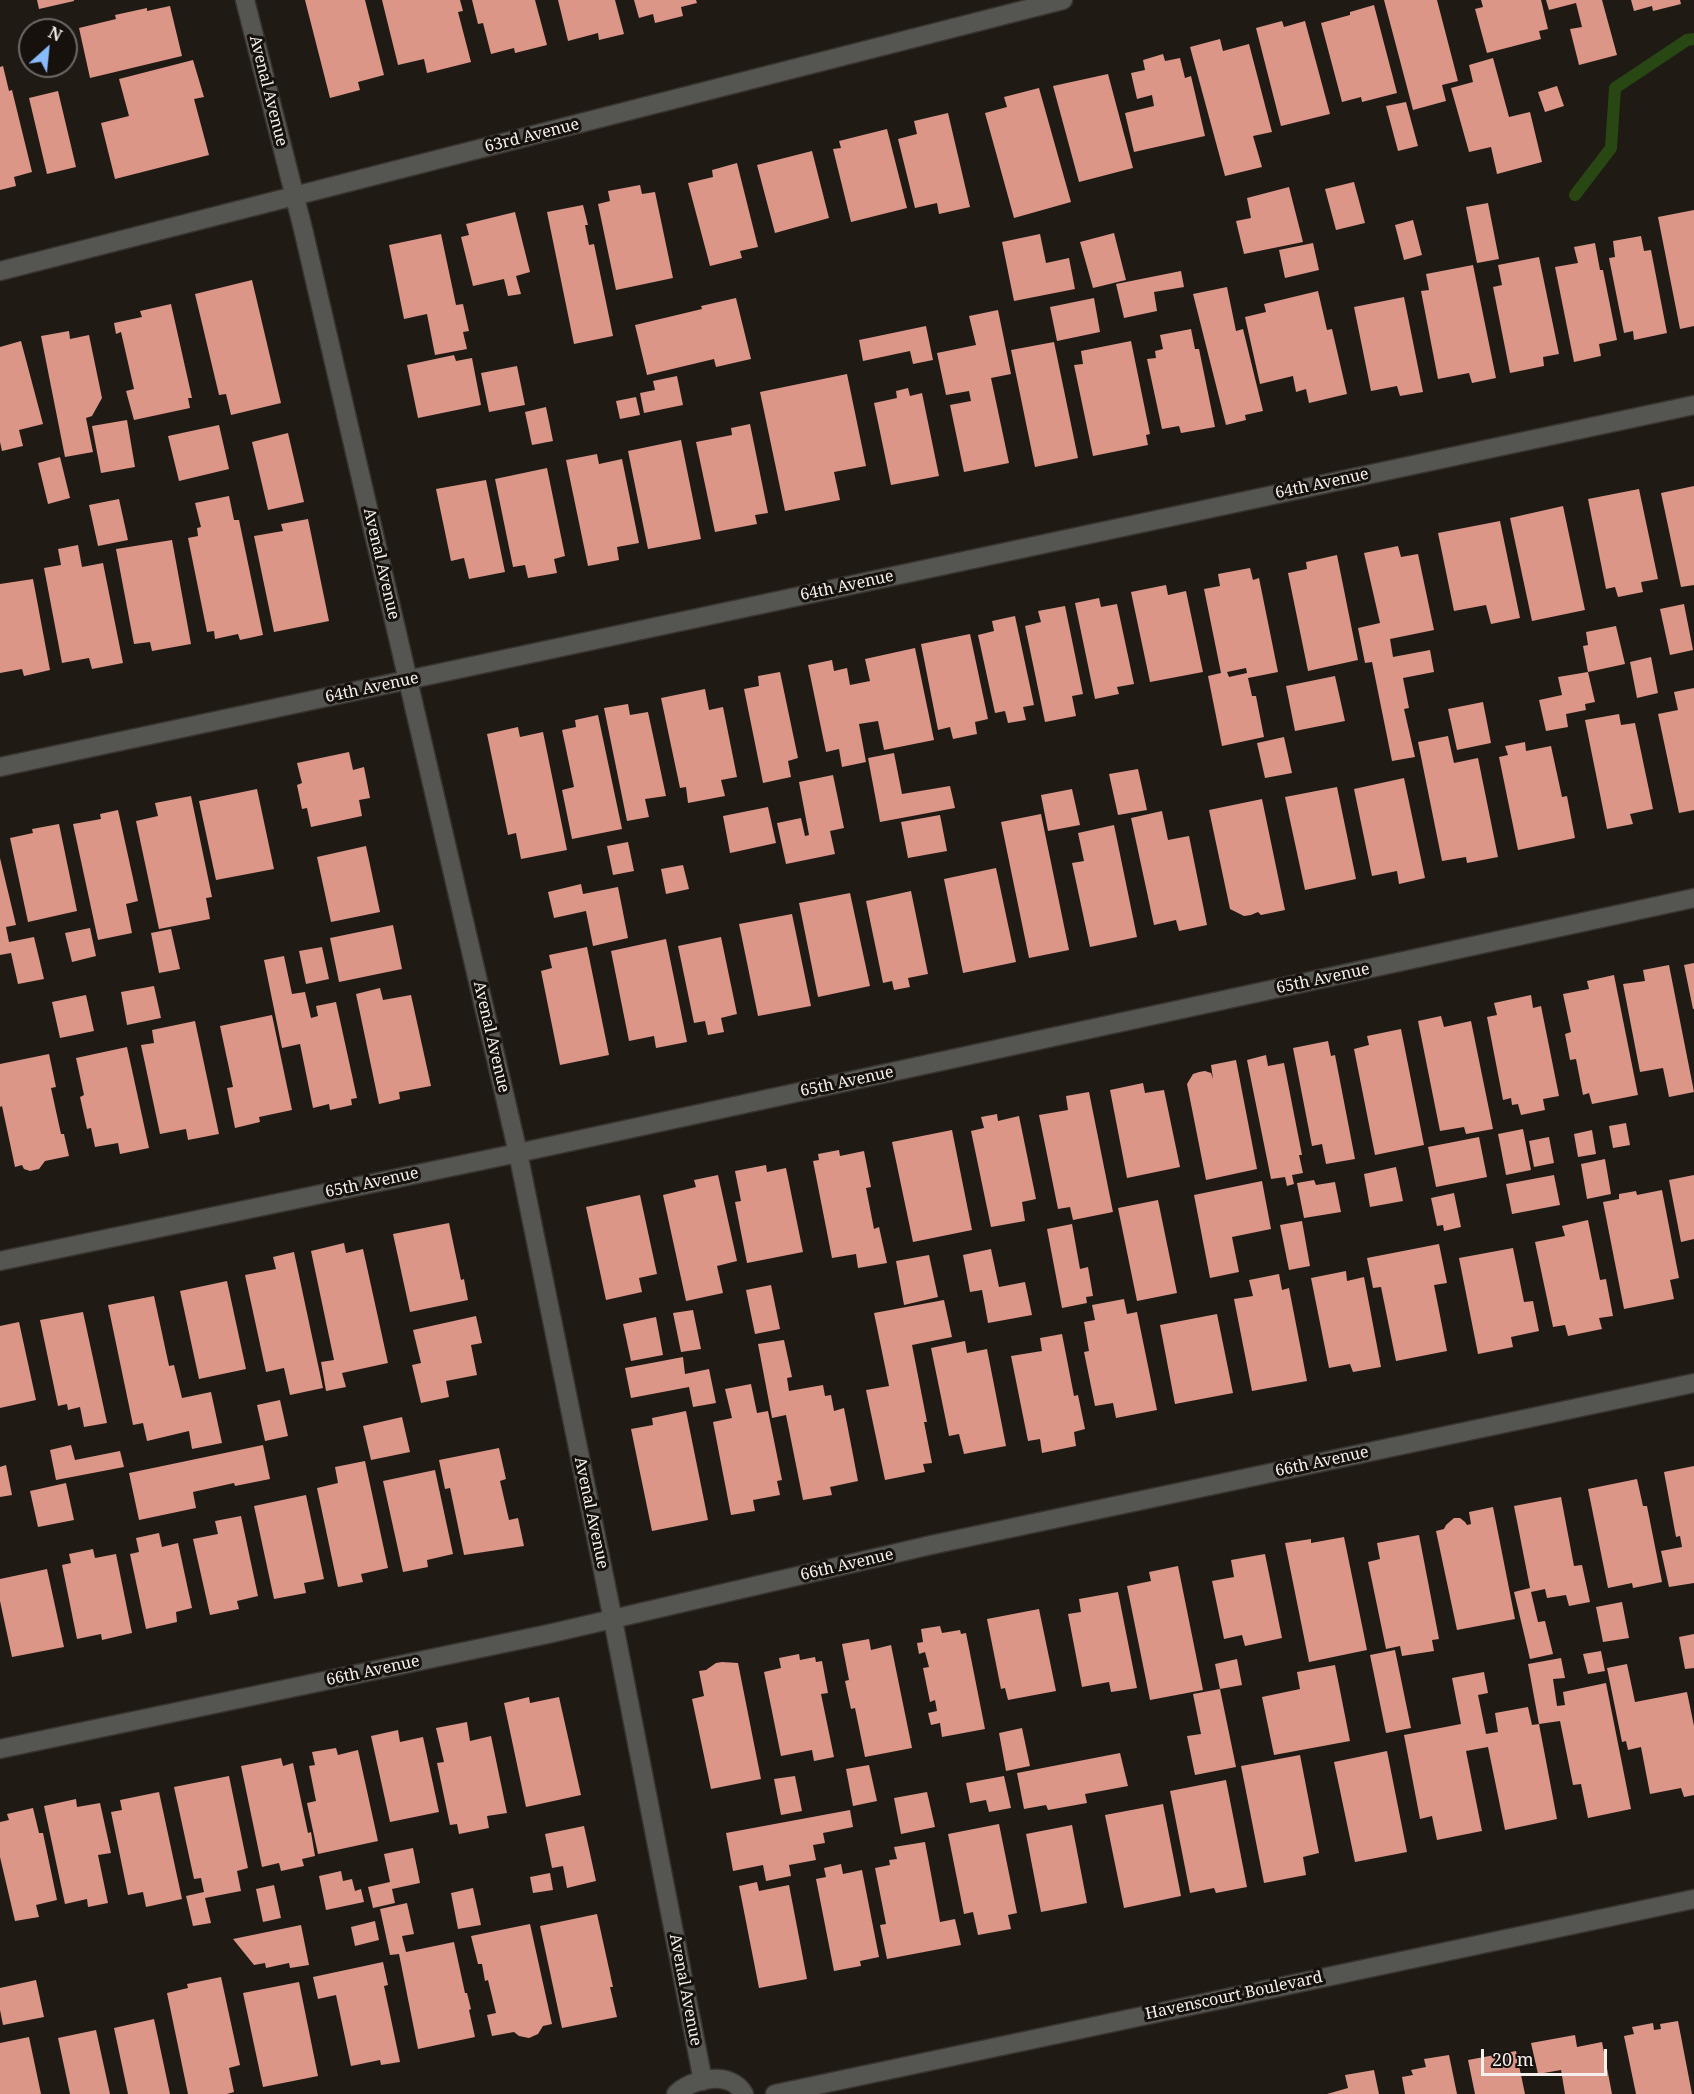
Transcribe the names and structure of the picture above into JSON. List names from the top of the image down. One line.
{"streets":{"street":["Avenal Avenue","63rd Avenue","64th Avenue","65th Avenue","66th Avenue","Havenscourt Boulevard"]},"crossings":[["Avenal Avenue","63rd Avenue"],["Avenal Avenue","64th Avenue"],["Avenal Avenue","65th Avenue"],["Avenal Avenue","66th Avenue"]],"scale_bar":"20 m","north":"top right"}
